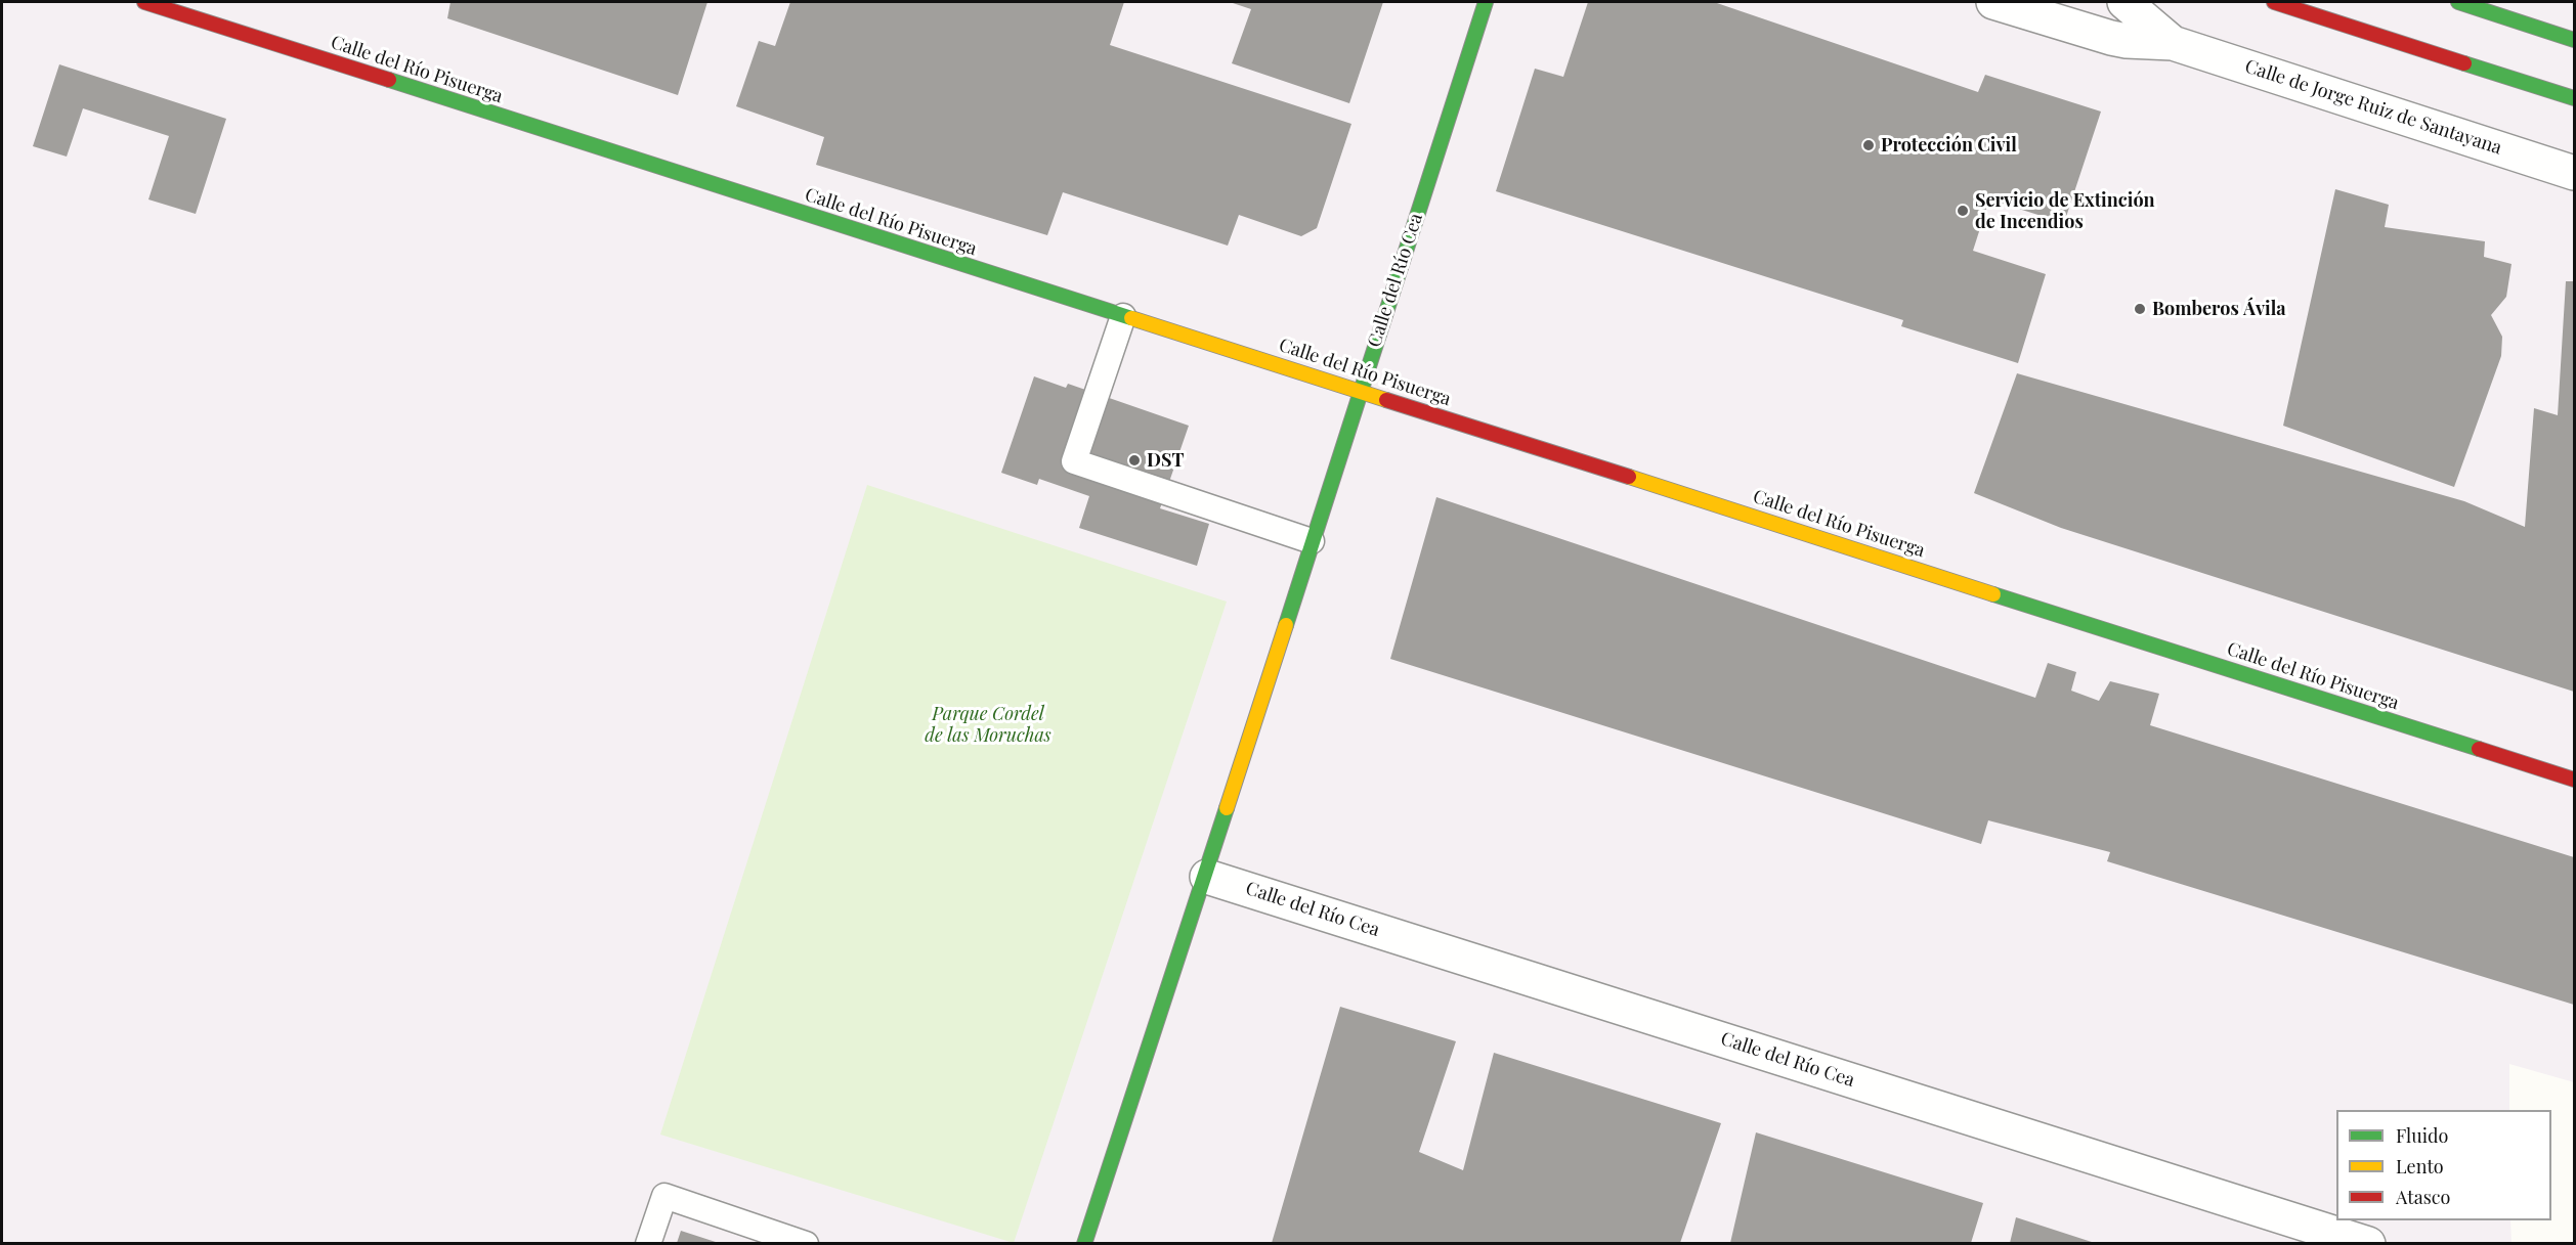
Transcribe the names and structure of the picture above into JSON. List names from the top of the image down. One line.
{"streets":{"main road":["Calle del Río Pisuerga","Calle del Río Cea"],"street":["Calle de Jorge Ruiz de Santayana"]},"crossings":[["Calle del Río Pisuerga","Calle del Río Cea"]],"parks":["Parque Cordel de las Moruchas"],"places":["Protección Civil","Servicio de Extinción de Incendios","Bomberos Ávila","DST"],"legend":["Fluido","Lento","Atasco"]}
